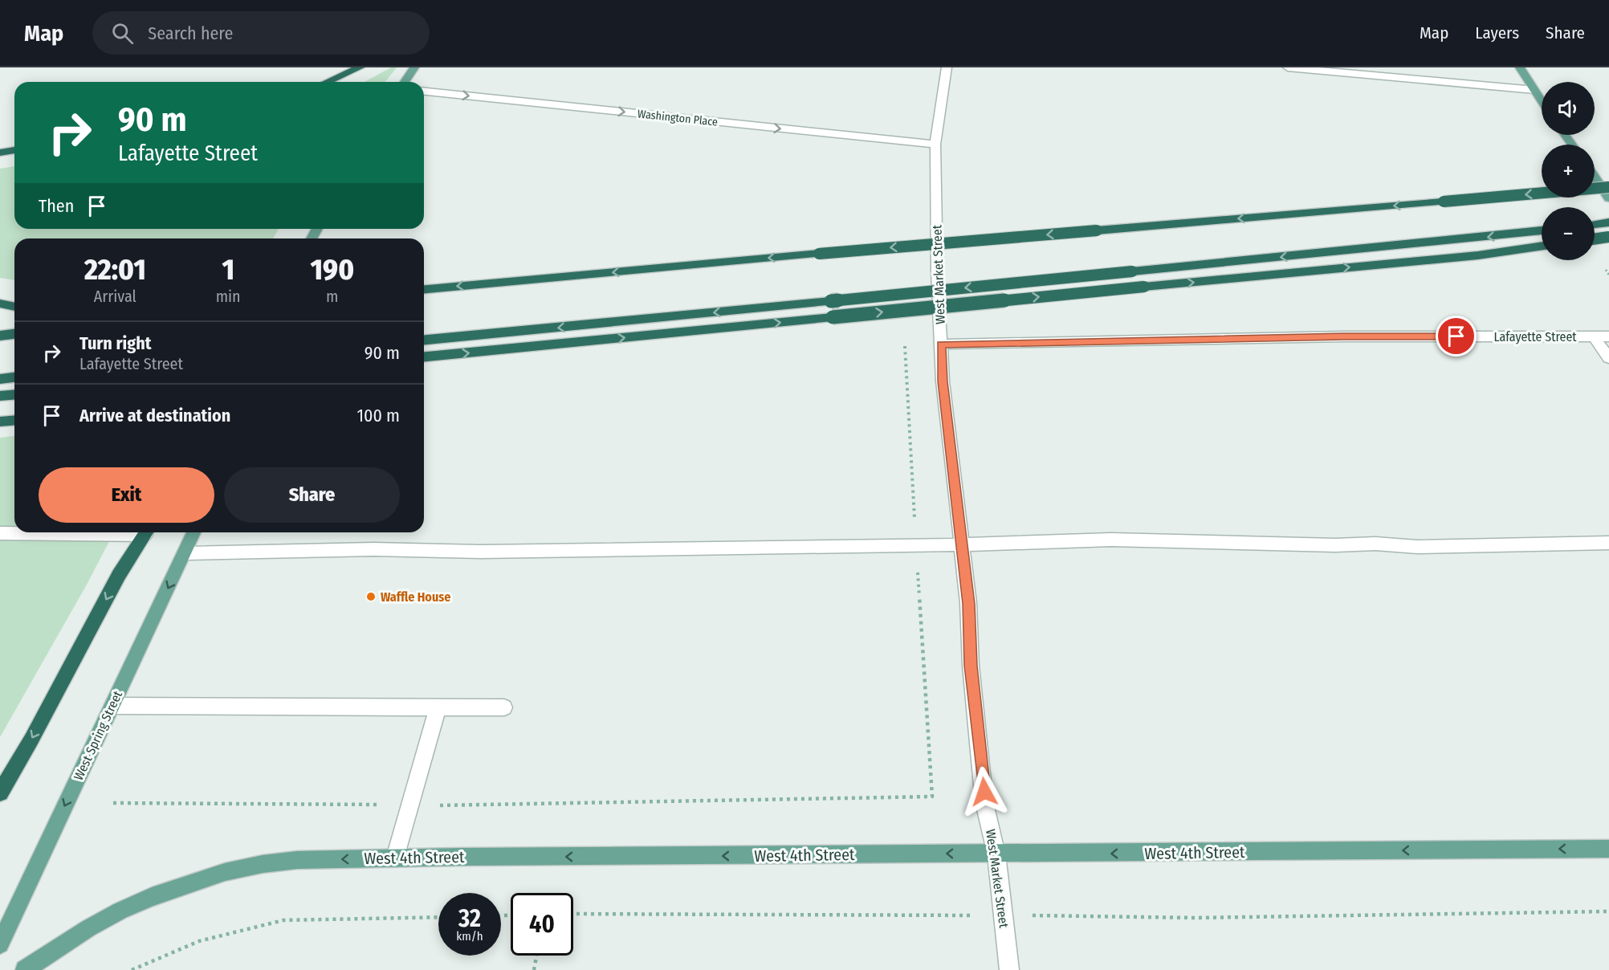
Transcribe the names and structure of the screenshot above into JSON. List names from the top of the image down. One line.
{"streets":{"main road":["West Spring Street","West 4th Street"],"street":["Washington Place","West Market Street","Lafayette Street"]},"crossings":[["Washington Place","West Market Street"],["West Market Street","Lafayette Street"],["West Market Street","West 4th Street"]],"one_way":["Washington Place","West Spring Street","West 4th Street"],"places":["Waffle House"],"page":{"header":"Map","search":"Search here","nav":["Map","Layers","Share"],"map_buttons":["+","−"],"turn":["90 m","Lafayette Street"],"then":"Then","eta":["22:01","Arrival","1","min","190","m"],"list":[{"name":"Turn right","note":"Lafayette Street","value":"90 m"},{"name":"Arrive at destination","value":"100 m"}],"buttons":["Exit","Share"],"speed":"32 km/h","limit":"40"}}
